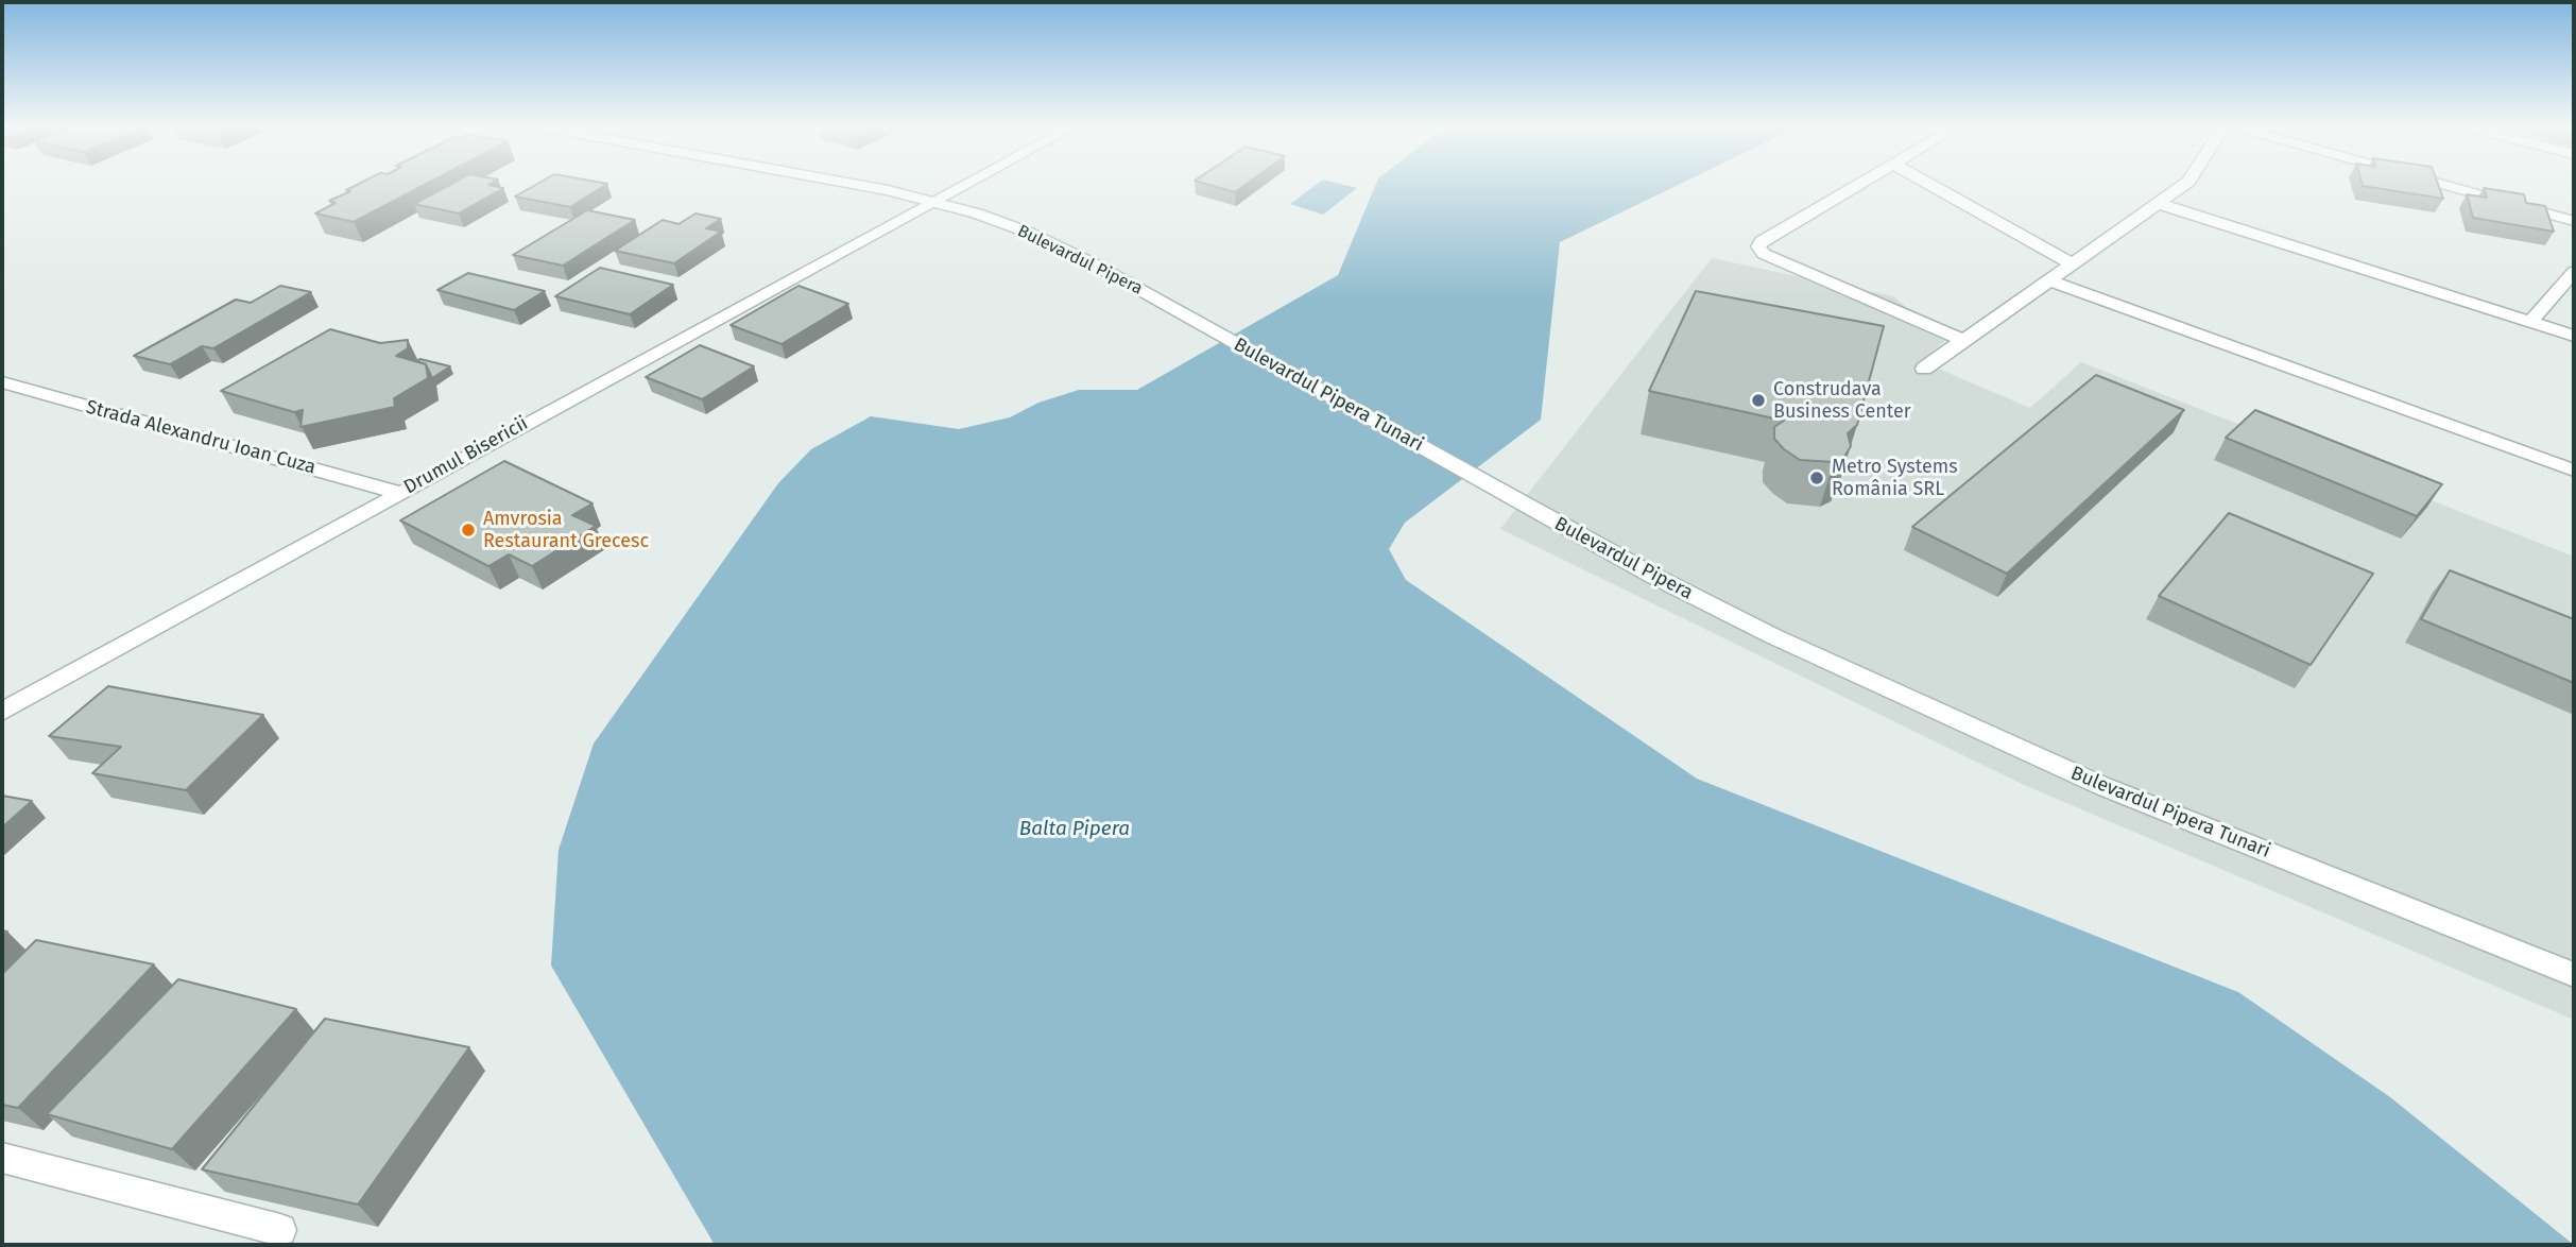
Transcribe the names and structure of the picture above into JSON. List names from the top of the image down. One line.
{"streets":{"street":["Bulevardul Pipera","Bulevardul Pipera Tunari","Strada Alexandru Ioan Cuza","Drumul Bisericii"]},"crossings":[["Bulevardul Pipera","Bulevardul Pipera Tunari"],["Bulevardul Pipera","Drumul Bisericii"],["Strada Alexandru Ioan Cuza","Drumul Bisericii"]],"water":["Balta Pipera"],"places":["Construdava Business Center","Metro Systems România SRL","Amvrosia Restaurant Grecesc"]}
